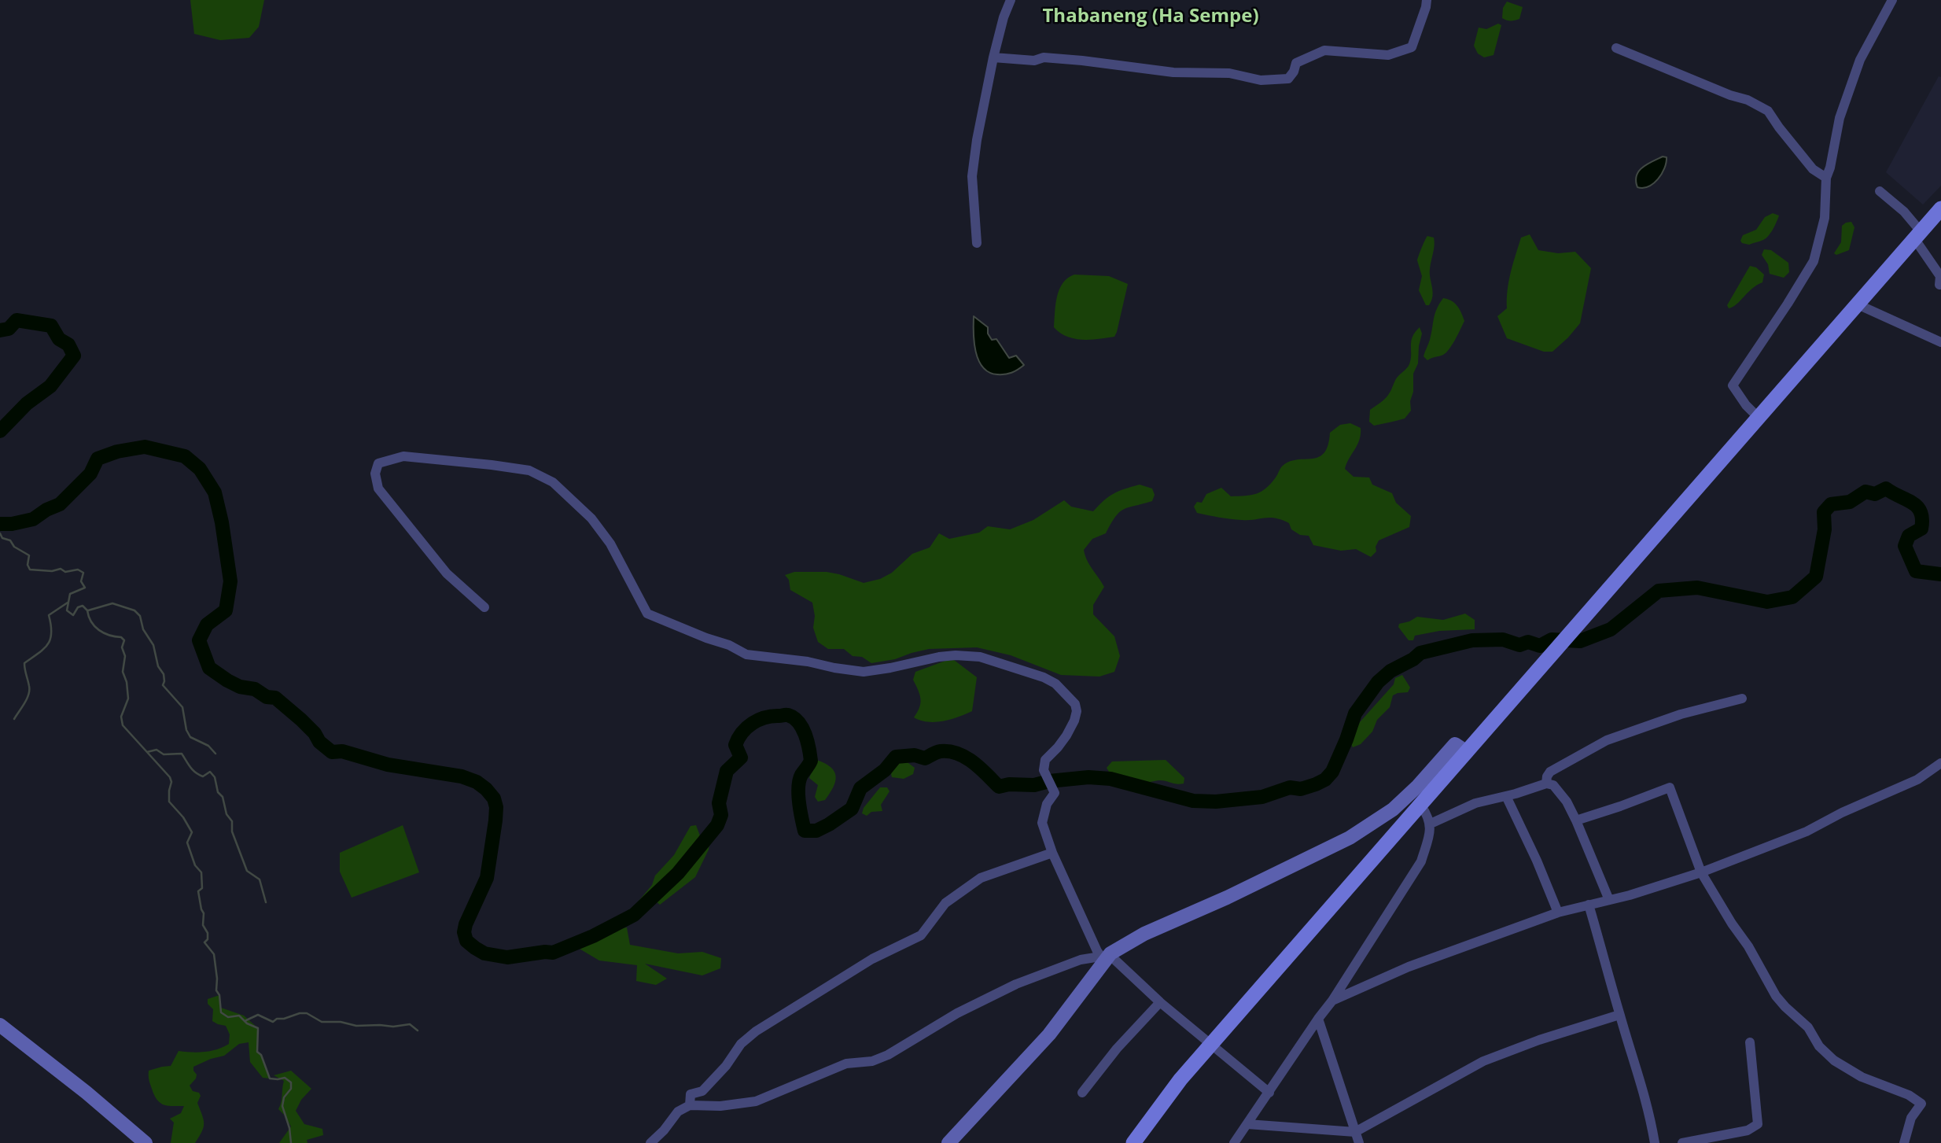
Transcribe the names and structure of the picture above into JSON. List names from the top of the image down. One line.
{"districts":["Thabaneng (Ha Sempe)"]}
